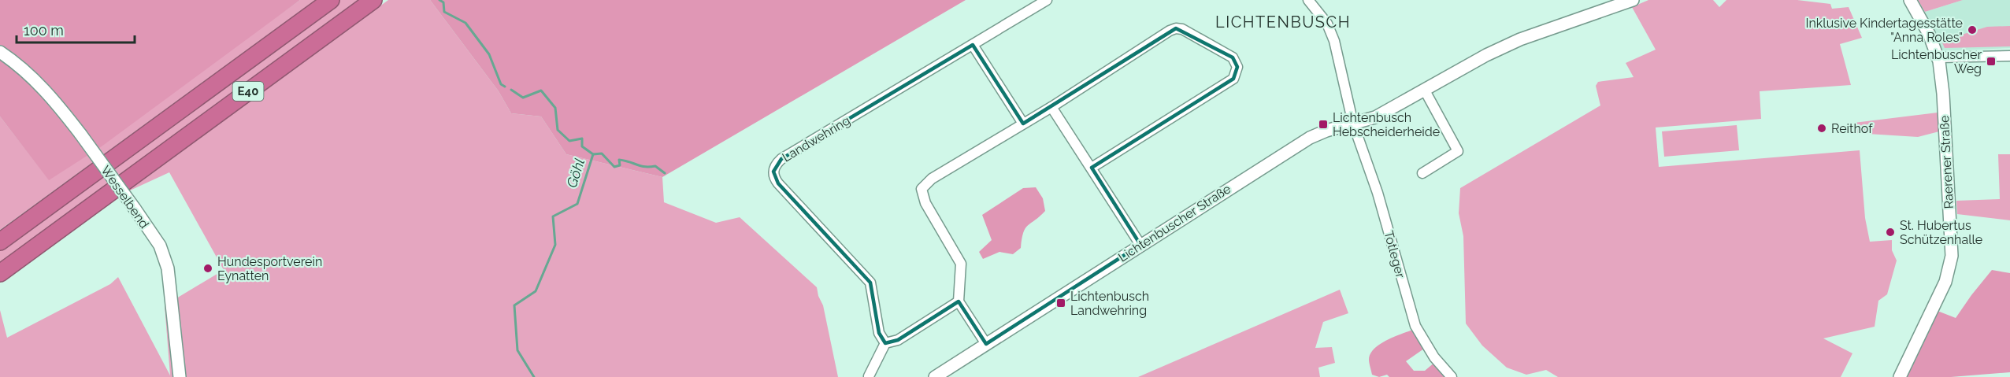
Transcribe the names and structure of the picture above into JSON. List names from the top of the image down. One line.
{"streets":{"highway":["E40"],"street":["Landwehring","Raerener Straße","Wesselbend","Lichtenbuscher Straße","Totleger"]},"crossings":[["Lichtenbuscher Straße","Totleger"]],"districts":["LICHTENBUSCH"],"water":["Göhl"],"places":{"other":["Inklusive Kindertagesstätte \"Anna Roles\"","Reithof","St. Hubertus Schützenhalle","Hundesportverein Eynatten"],"transit":["Lichtenbuscher Weg","Lichtenbusch Hebscheiderheide","Lichtenbusch Landwehring"]},"scale_bar":"100 m"}
